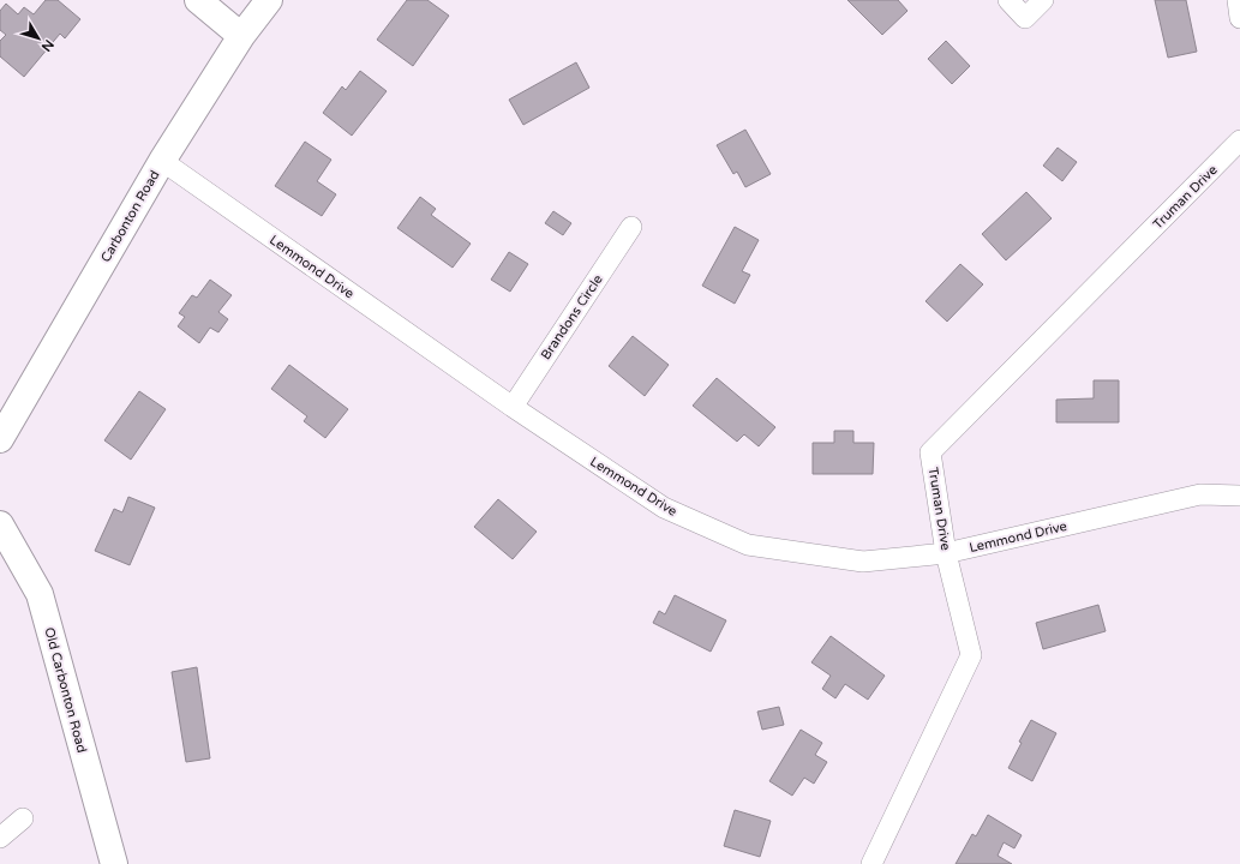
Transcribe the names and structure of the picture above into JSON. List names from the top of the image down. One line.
{"streets":{"street":["Truman Drive","Carbonton Road","Lemmond Drive","Brandons Circle","Old Carbonton Road"]},"crossings":[["Truman Drive","Lemmond Drive"],["Carbonton Road","Lemmond Drive"],["Lemmond Drive","Brandons Circle"]],"north":"bottom right"}
